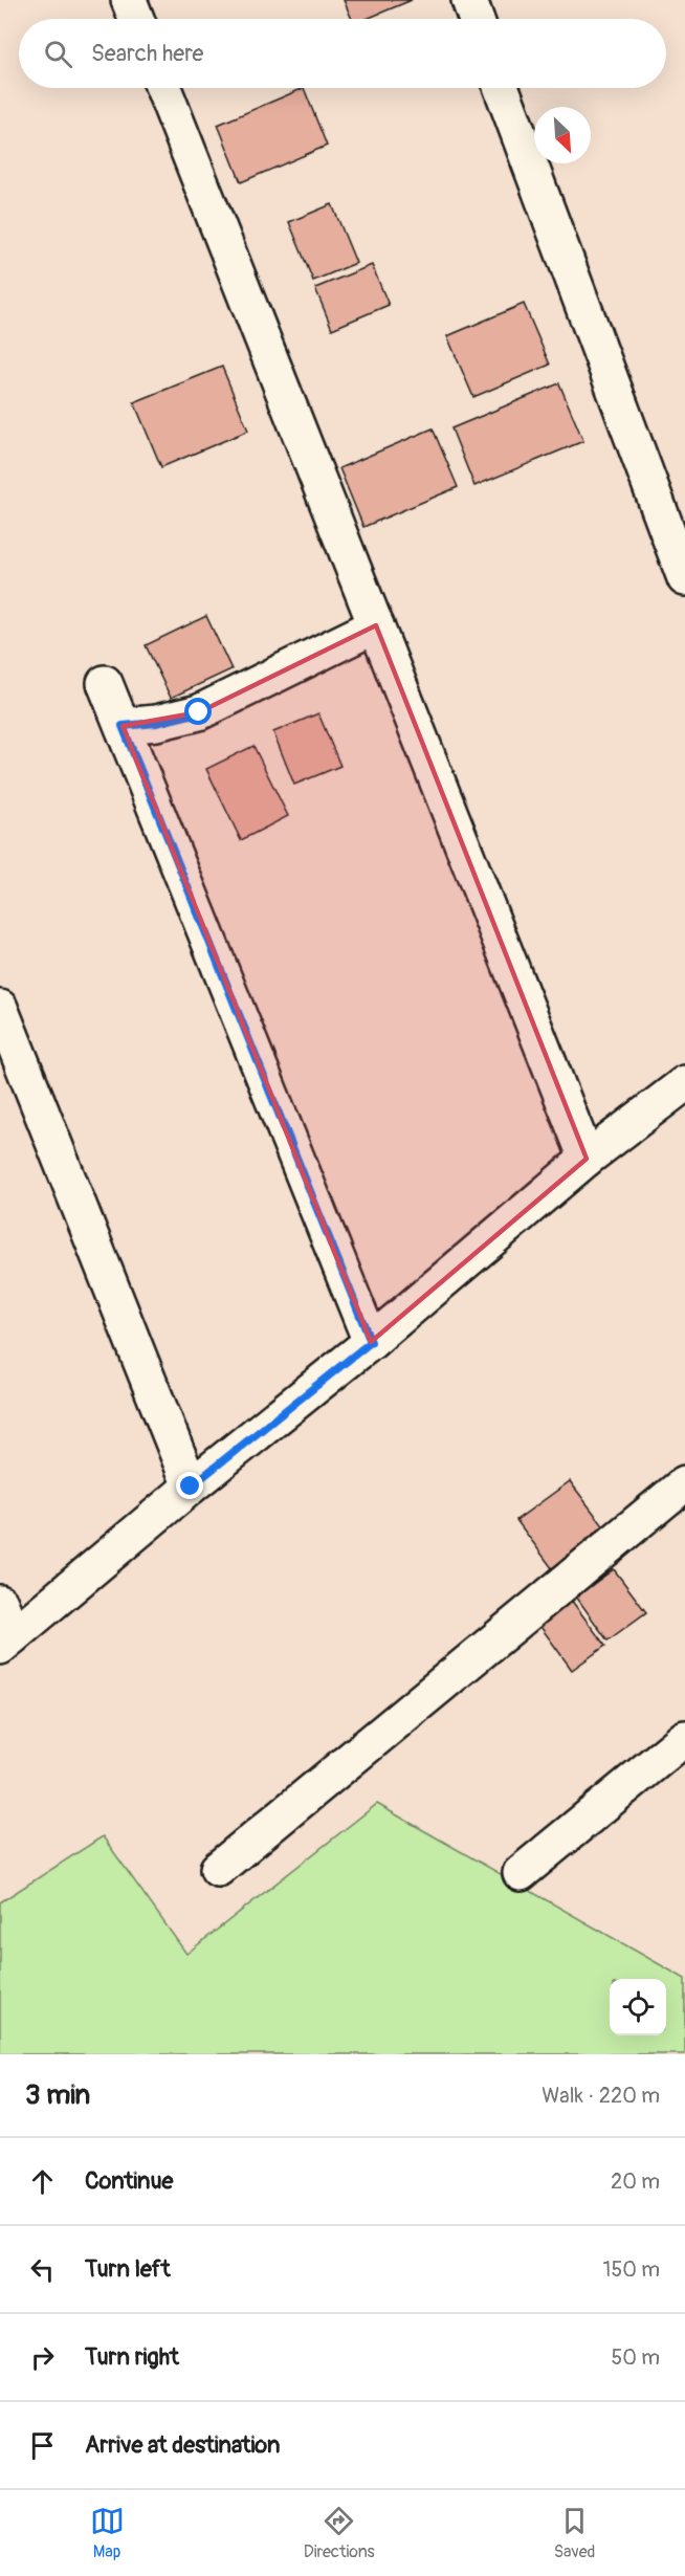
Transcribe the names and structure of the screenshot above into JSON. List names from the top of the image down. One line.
{"north":"bottom right","page":{"search":"Search here","heading":["3 min","Walk · 220 m"],"list":[["Continue","20 m"],["Turn left","150 m"],["Turn right","50 m"],"Arrive at destination"],"nav":["Map","Directions","Saved"]}}
